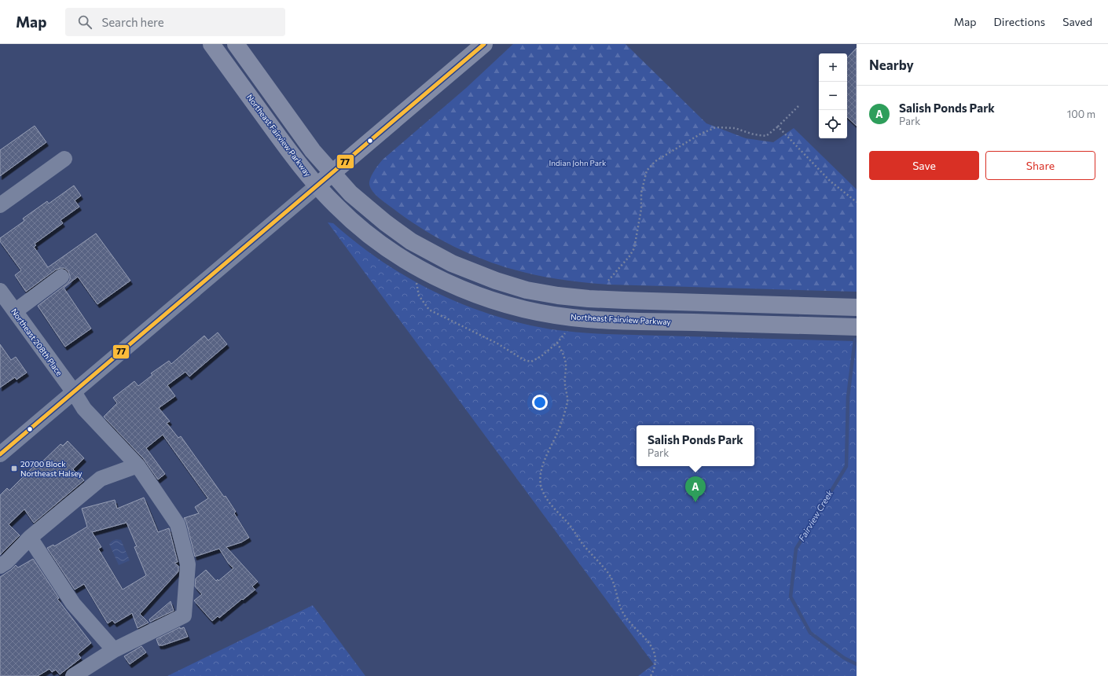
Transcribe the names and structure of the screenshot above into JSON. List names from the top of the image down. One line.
{"streets":{"main road":["Northeast Fairview Parkway"],"street":["Northeast 208th Place"]},"water":["Fairview Creek"],"parks":["Indian John Park"],"places":{"transit":["20700 Block Northeast Halsey"]},"lines":["transit line 77"],"page":{"header":"Map","search":"Search here","nav":["Map","Directions","Saved"],"heading":"Nearby","map_buttons":["+","−"],"list":[{"mark":"A","name":"Salish Ponds Park","note":"Park","value":"100 m"}],"buttons":["Save","Share"],"popup":["Salish Ponds Park","Park"],"pins":"A"}}
